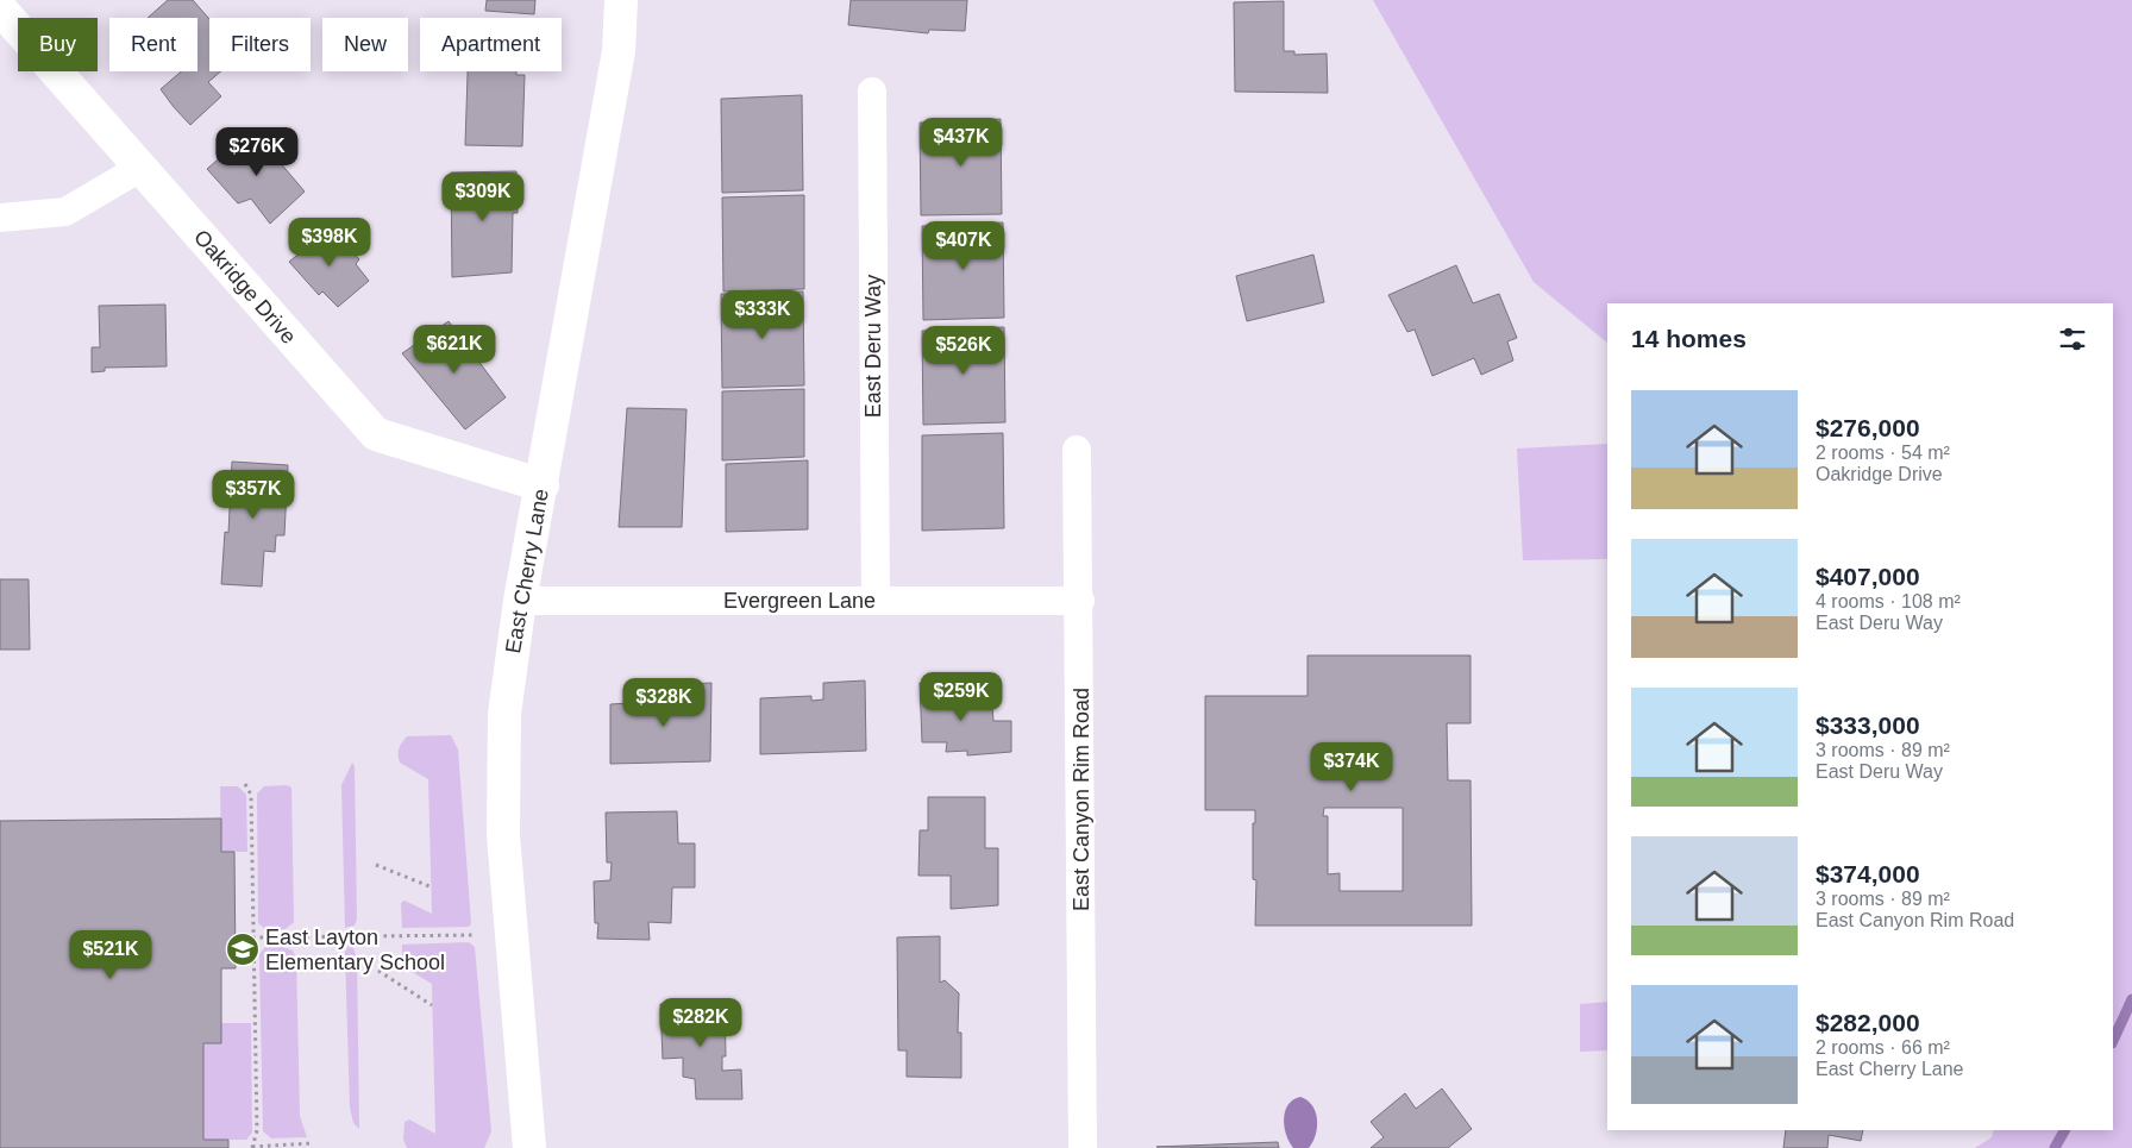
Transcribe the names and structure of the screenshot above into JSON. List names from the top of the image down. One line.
{"streets":{"street":["Oakridge Drive","East Deru Way","East Cherry Lane","Evergreen Lane","East Canyon Rim Road"]},"crossings":[["Oakridge Drive","East Cherry Lane"],["East Deru Way","Evergreen Lane"],["East Cherry Lane","Evergreen Lane"],["Evergreen Lane","East Canyon Rim Road"]],"places":{"school or university":["East Layton Elementary School"]},"page":{"chip":["Buy","Rent","Filters","New","Apartment"],"price":["$437K","$276K","$309K","$398K","$407K","$333K","$621K","$526K","$357K","$259K","$328K","$374K","$521K","$282K"],"heading":"14 homes","list":[{"name":"$276,000","note":"2 rooms · 54 m² · Oakridge Drive"},{"name":"$407,000","note":"4 rooms · 108 m² · East Deru Way"},{"name":"$333,000","note":"3 rooms · 89 m² · East Deru Way"},{"name":"$374,000","note":"3 rooms · 89 m² · East Canyon Rim Road"},{"name":"$282,000","note":"2 rooms · 66 m² · East Cherry Lane"}]}}
